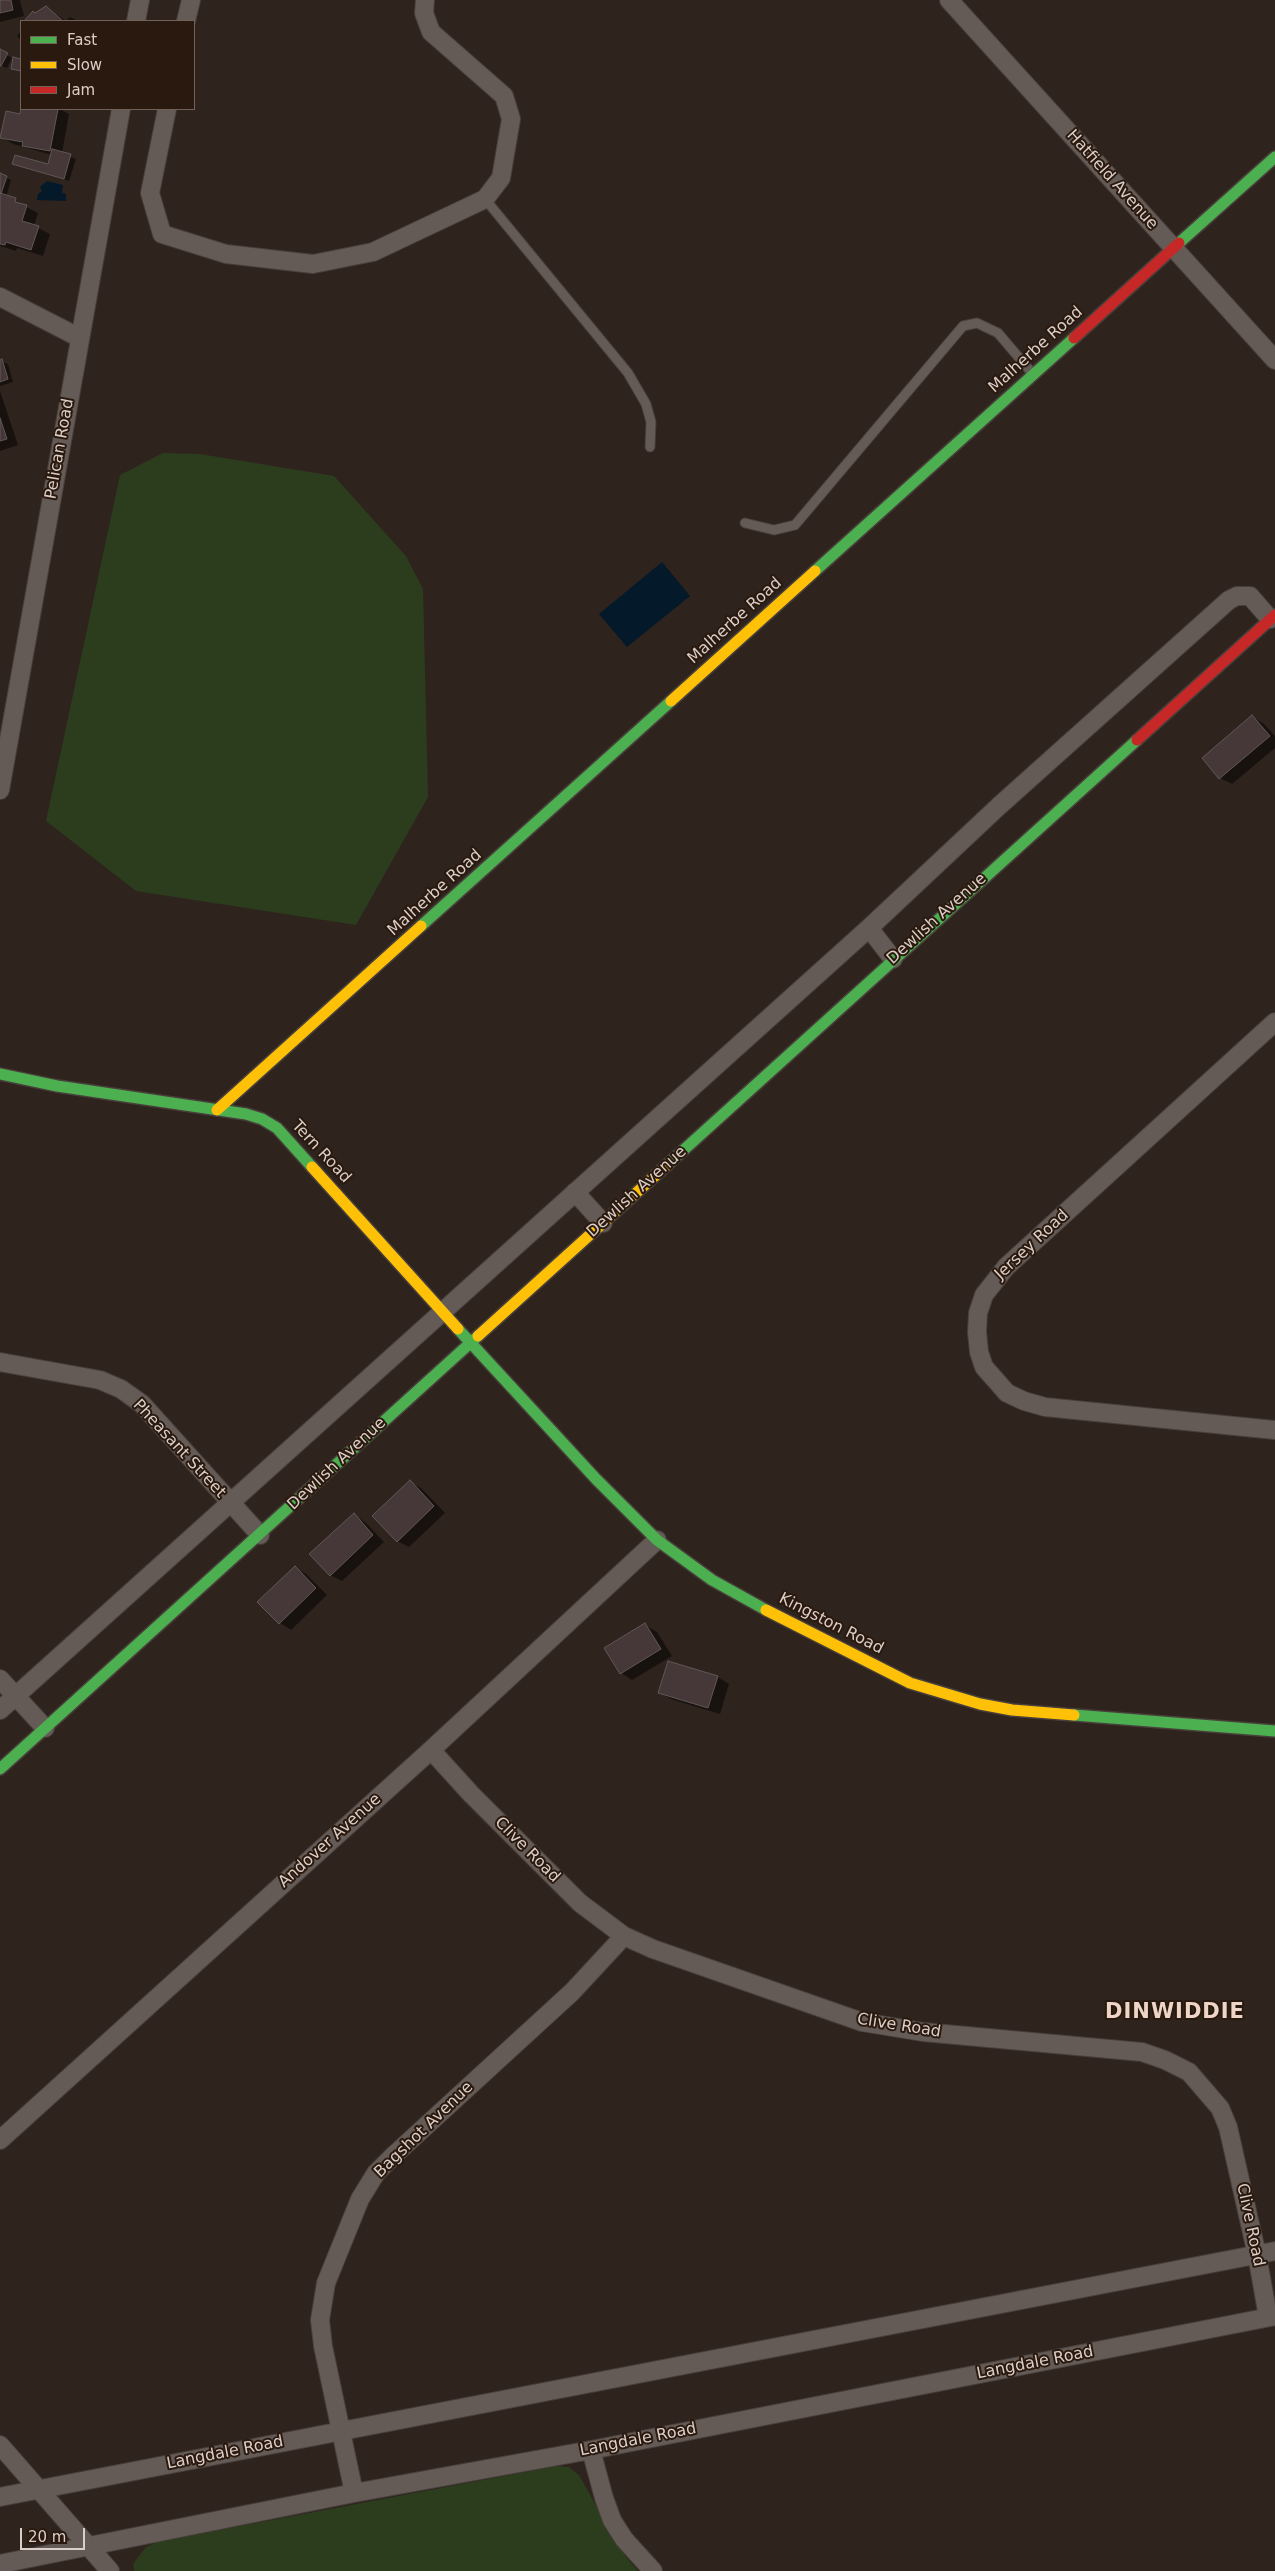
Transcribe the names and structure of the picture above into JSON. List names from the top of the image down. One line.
{"streets":{"street":["Hatfield Avenue","Malherbe Road","Pelican Road","Dewlish Avenue","Tern Road","Jersey Road","Pheasant Street","Kingston Road","Andover Avenue","Clive Road","Bagshot Avenue","Langdale Road"]},"crossings":[["Hatfield Avenue","Malherbe Road"],["Malherbe Road","Tern Road"],["Dewlish Avenue","Tern Road"],["Dewlish Avenue","Pheasant Street"],["Dewlish Avenue","Kingston Road"],["Tern Road","Kingston Road"],["Kingston Road","Andover Avenue"],["Andover Avenue","Clive Road"],["Clive Road","Bagshot Avenue"],["Clive Road","Langdale Road"],["Bagshot Avenue","Langdale Road"]],"districts":["DINWIDDIE"],"legend":["Fast","Slow","Jam"],"scale_bar":"20 m"}
